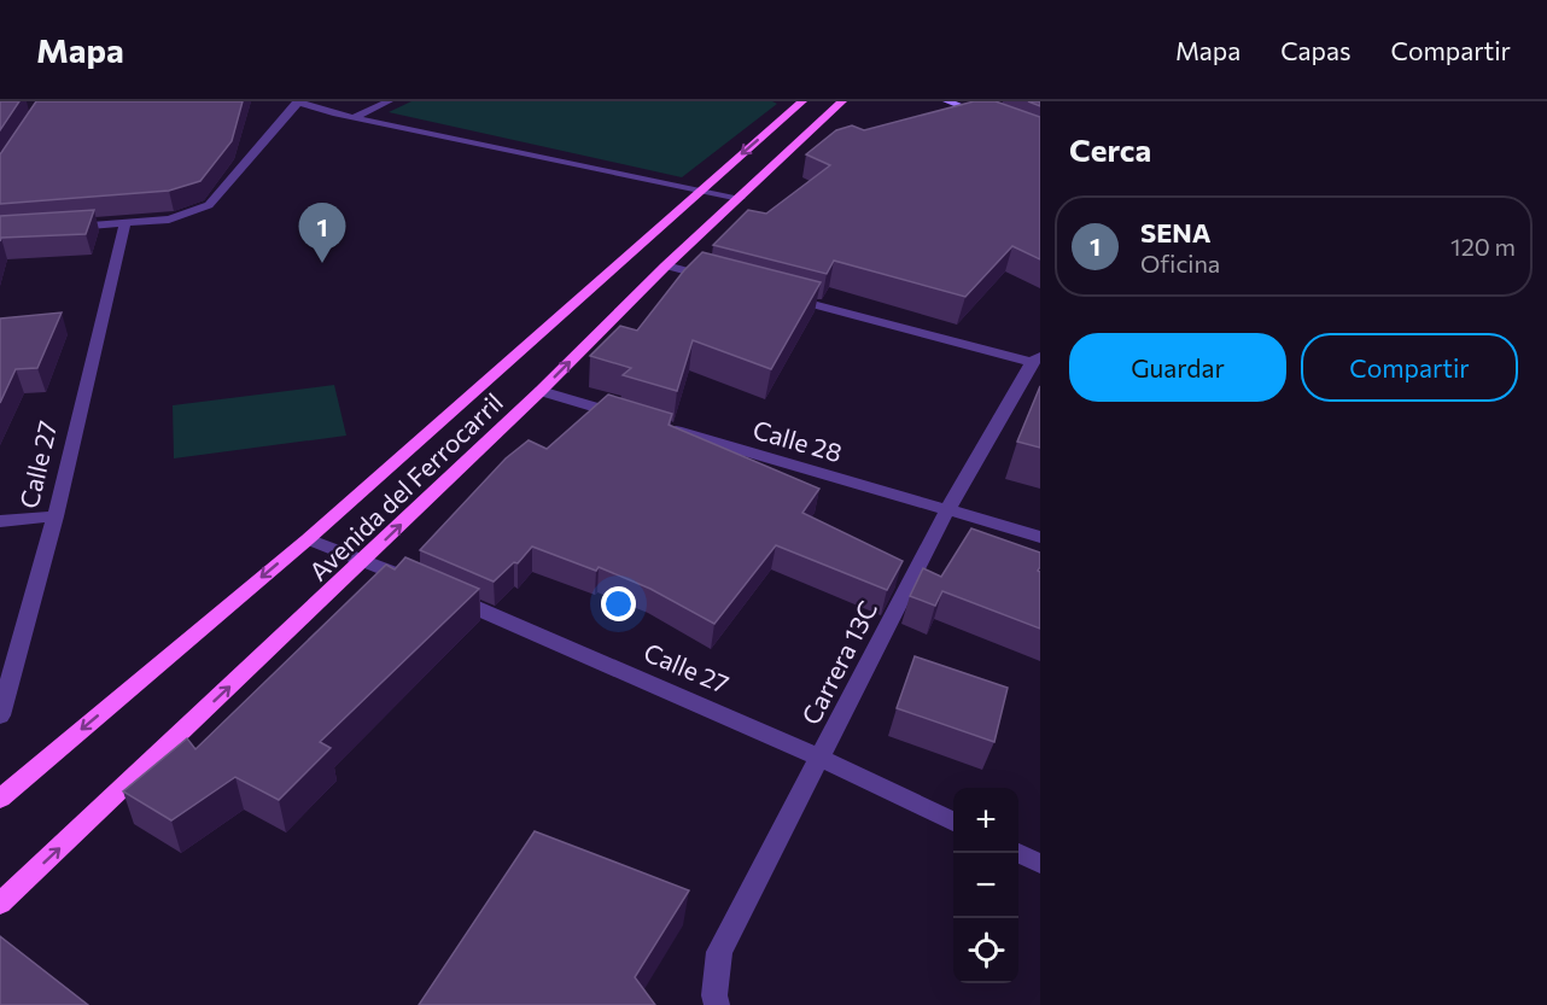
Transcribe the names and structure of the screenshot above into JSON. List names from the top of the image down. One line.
{"streets":{"main road":["Avenida del Ferrocarril"],"street":["Calle 28","Calle 27","Carrera 13C"]},"crossings":[["Calle 28","Carrera 13C"],["Calle 27","Avenida del Ferrocarril"],["Calle 27","Carrera 13C"]],"page":{"header":"Mapa","nav":["Mapa","Capas","Compartir"],"heading":"Cerca","list":[{"mark":"1","name":"SENA","note":"Oficina","value":"120 m"}],"pins":"1","buttons":["Guardar","Compartir"],"map_buttons":["+","−"]}}
